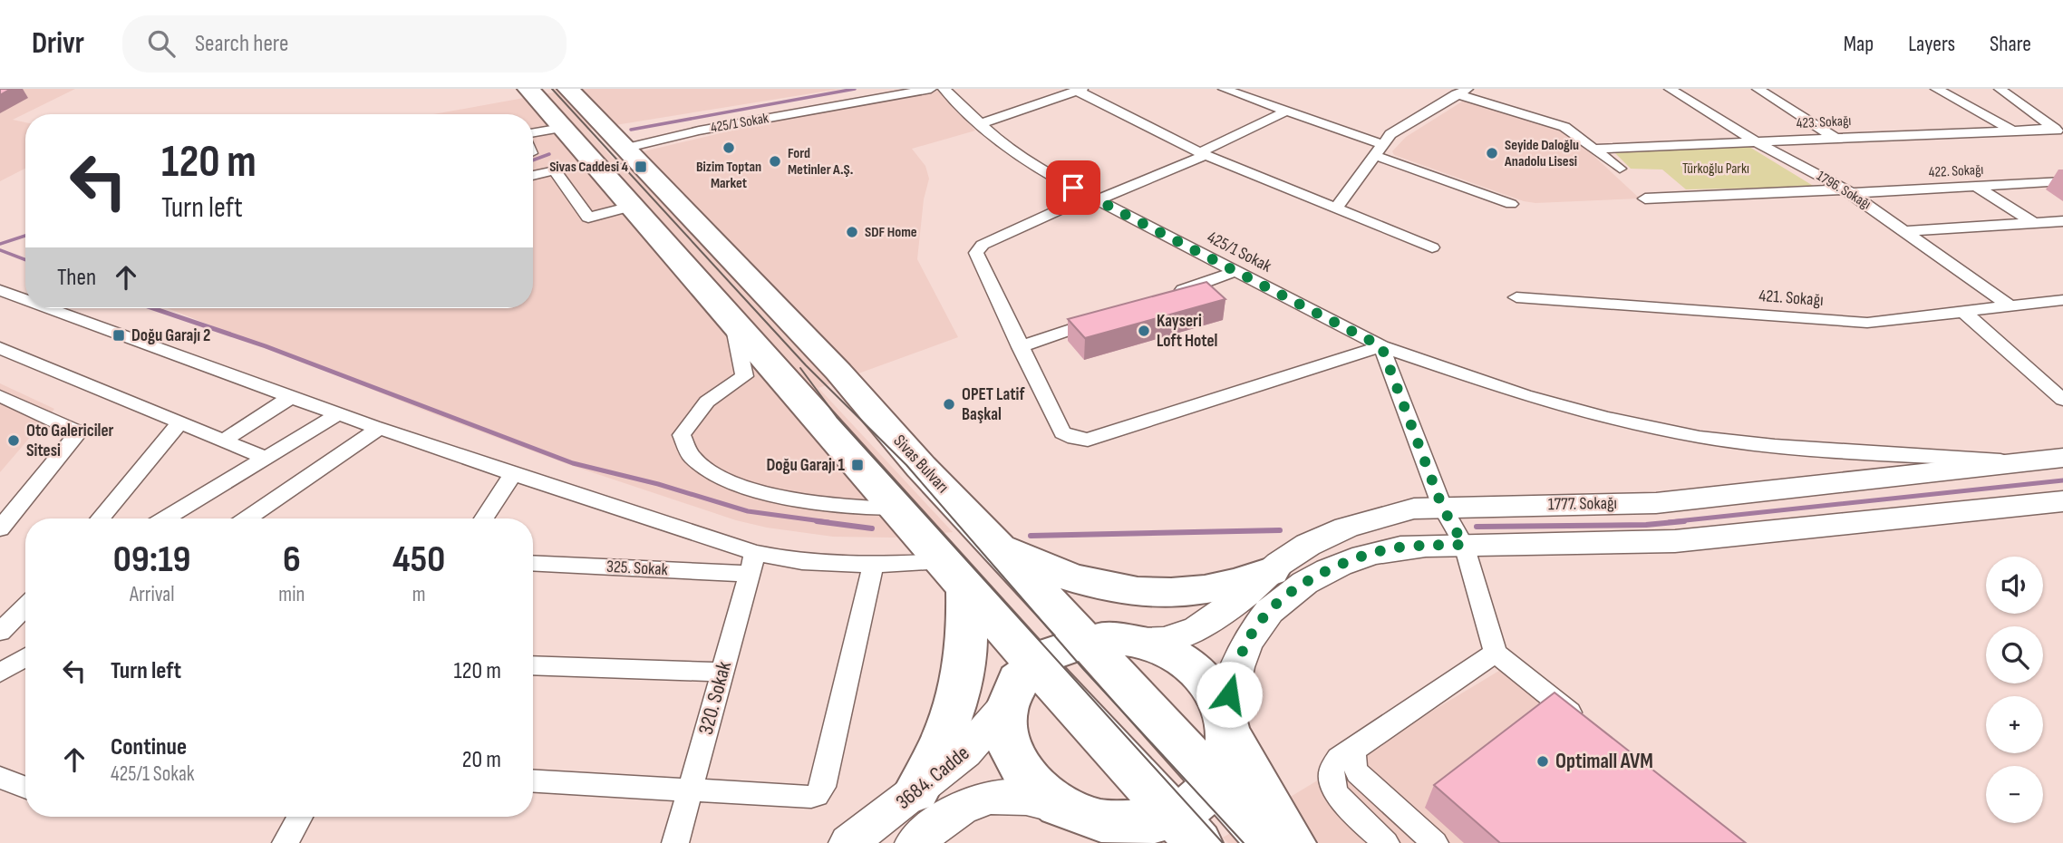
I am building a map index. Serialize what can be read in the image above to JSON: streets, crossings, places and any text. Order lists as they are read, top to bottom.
{
  "streets": {
    "highway": ["Sivas Bulvarı"],
    "street": [
      "423. Sokağı",
      "425/1 Sokak",
      "422. Sokağı",
      "1796. Sokağı",
      "421. Sokağı",
      "1777. Sokağı",
      "325. Sokak",
      "320. Sokak",
      "3684. Cadde"
    ]
  },
  "crossings": [
    ["423. Sokağı", "1796. Sokağı"],
    ["425/1 Sokak", "Sivas Bulvarı"],
    ["425/1 Sokak", "1777. Sokağı"],
    ["422. Sokağı", "1796. Sokağı"],
    ["1796. Sokağı", "421. Sokağı"],
    ["325. Sokak", "320. Sokak"]
  ],
  "parks": ["Türkoğlu Parkı"],
  "places": {
    "other": [
      "Bizim Toptan Market",
      "Seyide Daloğlu Anadolu Lisesi",
      "Ford Metinler A.Ş.",
      "SDF Home",
      "Kayseri Loft Hotel",
      "OPET Latif Başkal",
      "Oto Galericiler Sitesi",
      "Optimall AVM"
    ],
    "transit": ["Sivas Caddesi 4", "Doğu Garajı 2", "Doğu Garajı 1"]
  },
  "page": {
    "header": "Drivr",
    "search": "Search here",
    "nav": ["Map", "Layers", "Share"],
    "turn": ["120 m", "Turn left"],
    "then": "Then",
    "eta": [
      "09:19",
      "Arrival",
      "6",
      "min",
      "450",
      "m"
    ],
    "map_buttons": ["+", "−"],
    "list": [
      {
        "name": "Turn left",
        "value": "120 m"
      },
      {
        "name": "Continue",
        "note": "425/1 Sokak",
        "value": "20 m"
      }
    ]
  }
}
